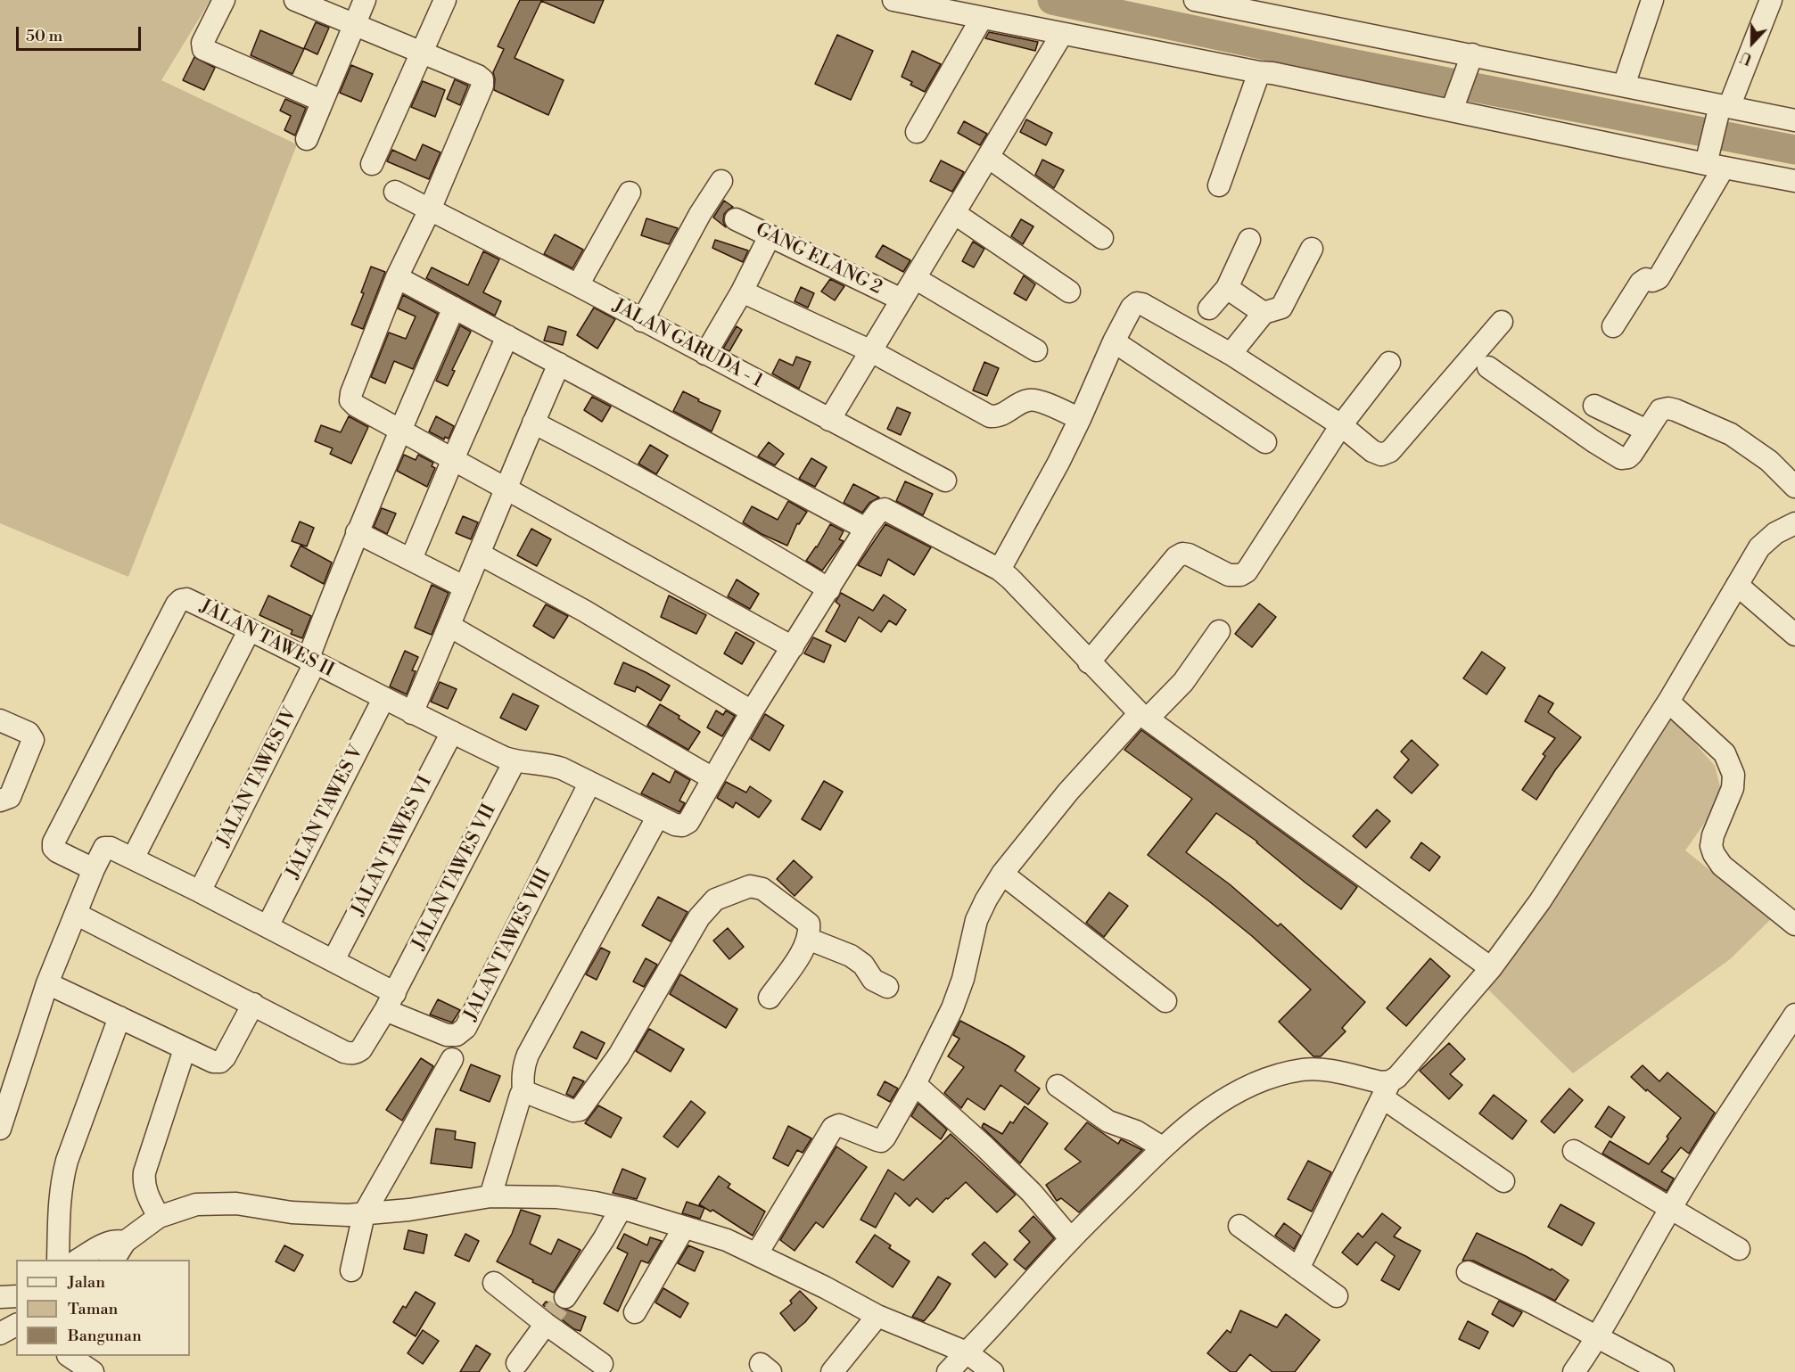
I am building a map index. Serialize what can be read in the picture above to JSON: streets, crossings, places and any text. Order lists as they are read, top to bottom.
{
  "streets": {
    "street": [
      "GANG ELANG 2",
      "JALAN GARUDA - 1",
      "JALAN TAWES II",
      "JALAN TAWES IV",
      "JALAN TAWES V",
      "JALAN TAWES VI",
      "JALAN TAWES VII",
      "JALAN TAWES VIII"
    ]
  },
  "crossings": [
    ["JALAN TAWES II", "JALAN TAWES IV"],
    ["JALAN TAWES II", "JALAN TAWES V"],
    ["JALAN TAWES II", "JALAN TAWES VI"],
    ["JALAN TAWES II", "JALAN TAWES VII"],
    ["JALAN TAWES II", "JALAN TAWES VIII"],
    ["JALAN TAWES IV", "JALAN TAWES VIII"],
    ["JALAN TAWES V", "JALAN TAWES VIII"],
    ["JALAN TAWES VI", "JALAN TAWES VIII"],
    ["JALAN TAWES VII", "JALAN TAWES VIII"]
  ],
  "legend": ["Jalan", "Taman", "Bangunan"],
  "scale_bar": "50 m",
  "north": "bottom"
}
